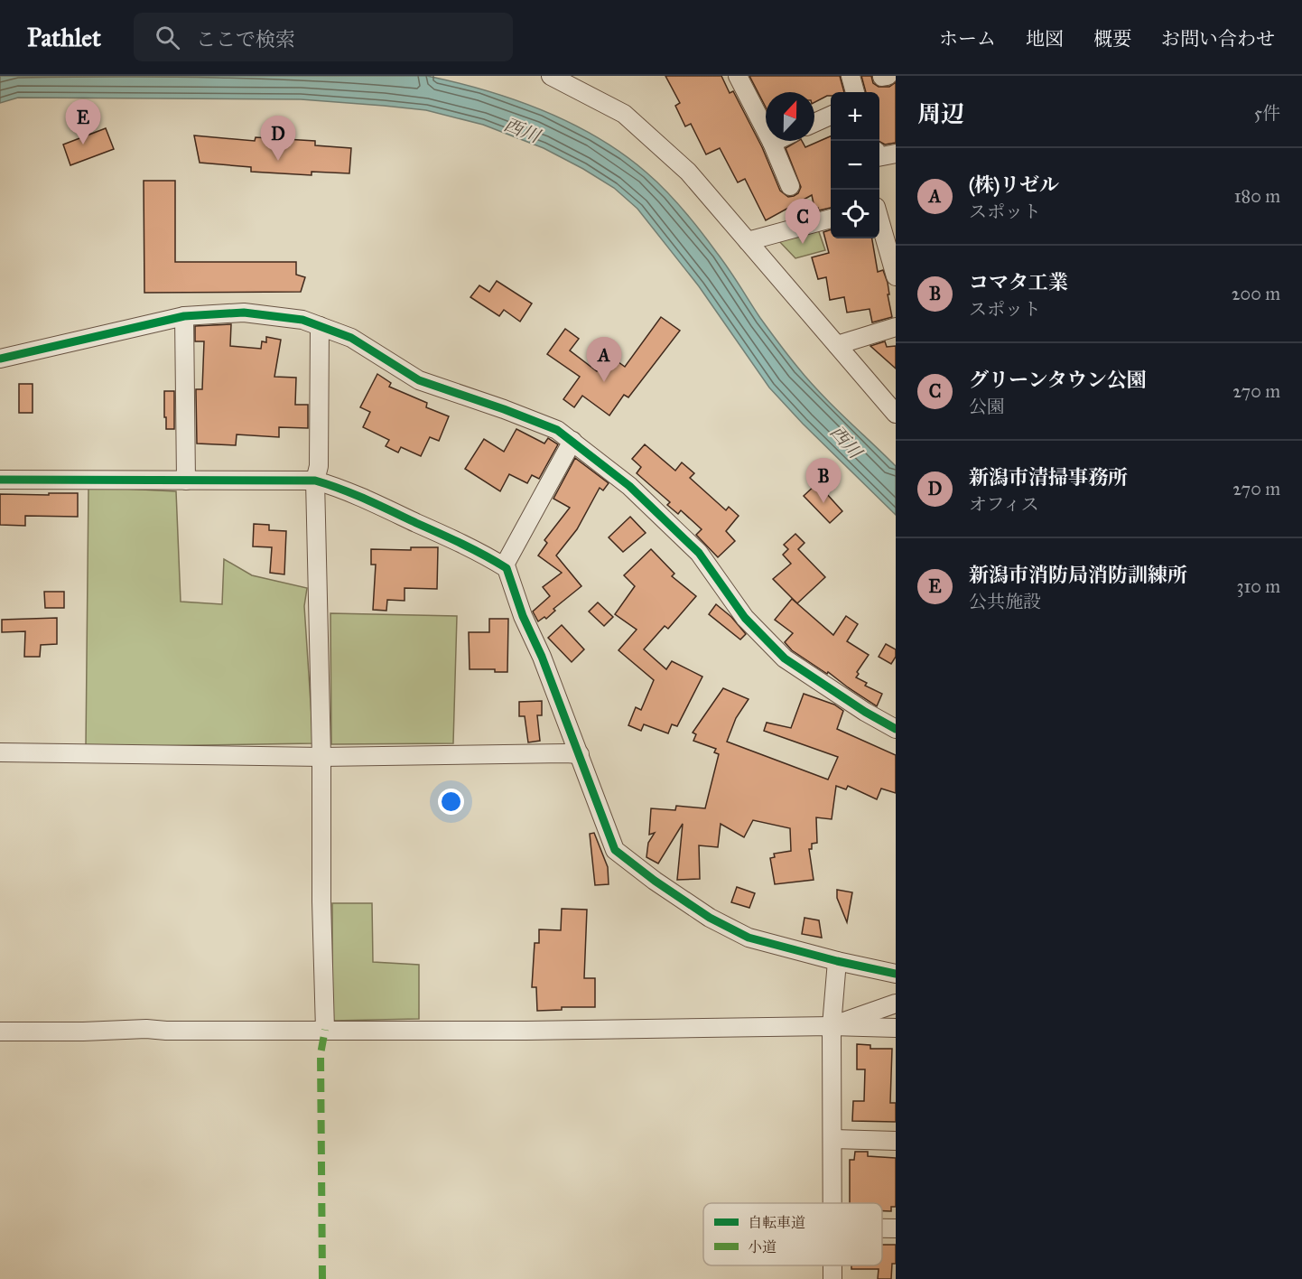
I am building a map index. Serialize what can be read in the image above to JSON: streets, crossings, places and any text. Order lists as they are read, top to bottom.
{
  "water": ["西川"],
  "legend": ["自転車道", "小道"],
  "north": "top",
  "page": {
    "header": "Pathlet",
    "search": "ここで検索",
    "nav": [
      "ホーム",
      "地図",
      "概要",
      "お問い合わせ"
    ],
    "heading": ["周辺", "5件"],
    "map_buttons": ["+", "−"],
    "pins": [
      "E",
      "D",
      "C",
      "A",
      "B"
    ],
    "list": [
      {
        "mark": "A",
        "name": "(株)リゼル",
        "note": "スポット",
        "value": "180 m"
      },
      {
        "mark": "B",
        "name": "コマタ工業",
        "note": "スポット",
        "value": "200 m"
      },
      {
        "mark": "C",
        "name": "グリーンタウン公園",
        "note": "公園",
        "value": "270 m"
      },
      {
        "mark": "D",
        "name": "新潟市清掃事務所",
        "note": "オフィス",
        "value": "270 m"
      },
      {
        "mark": "E",
        "name": "新潟市消防局消防訓練所",
        "note": "公共施設",
        "value": "310 m"
      }
    ]
  }
}
